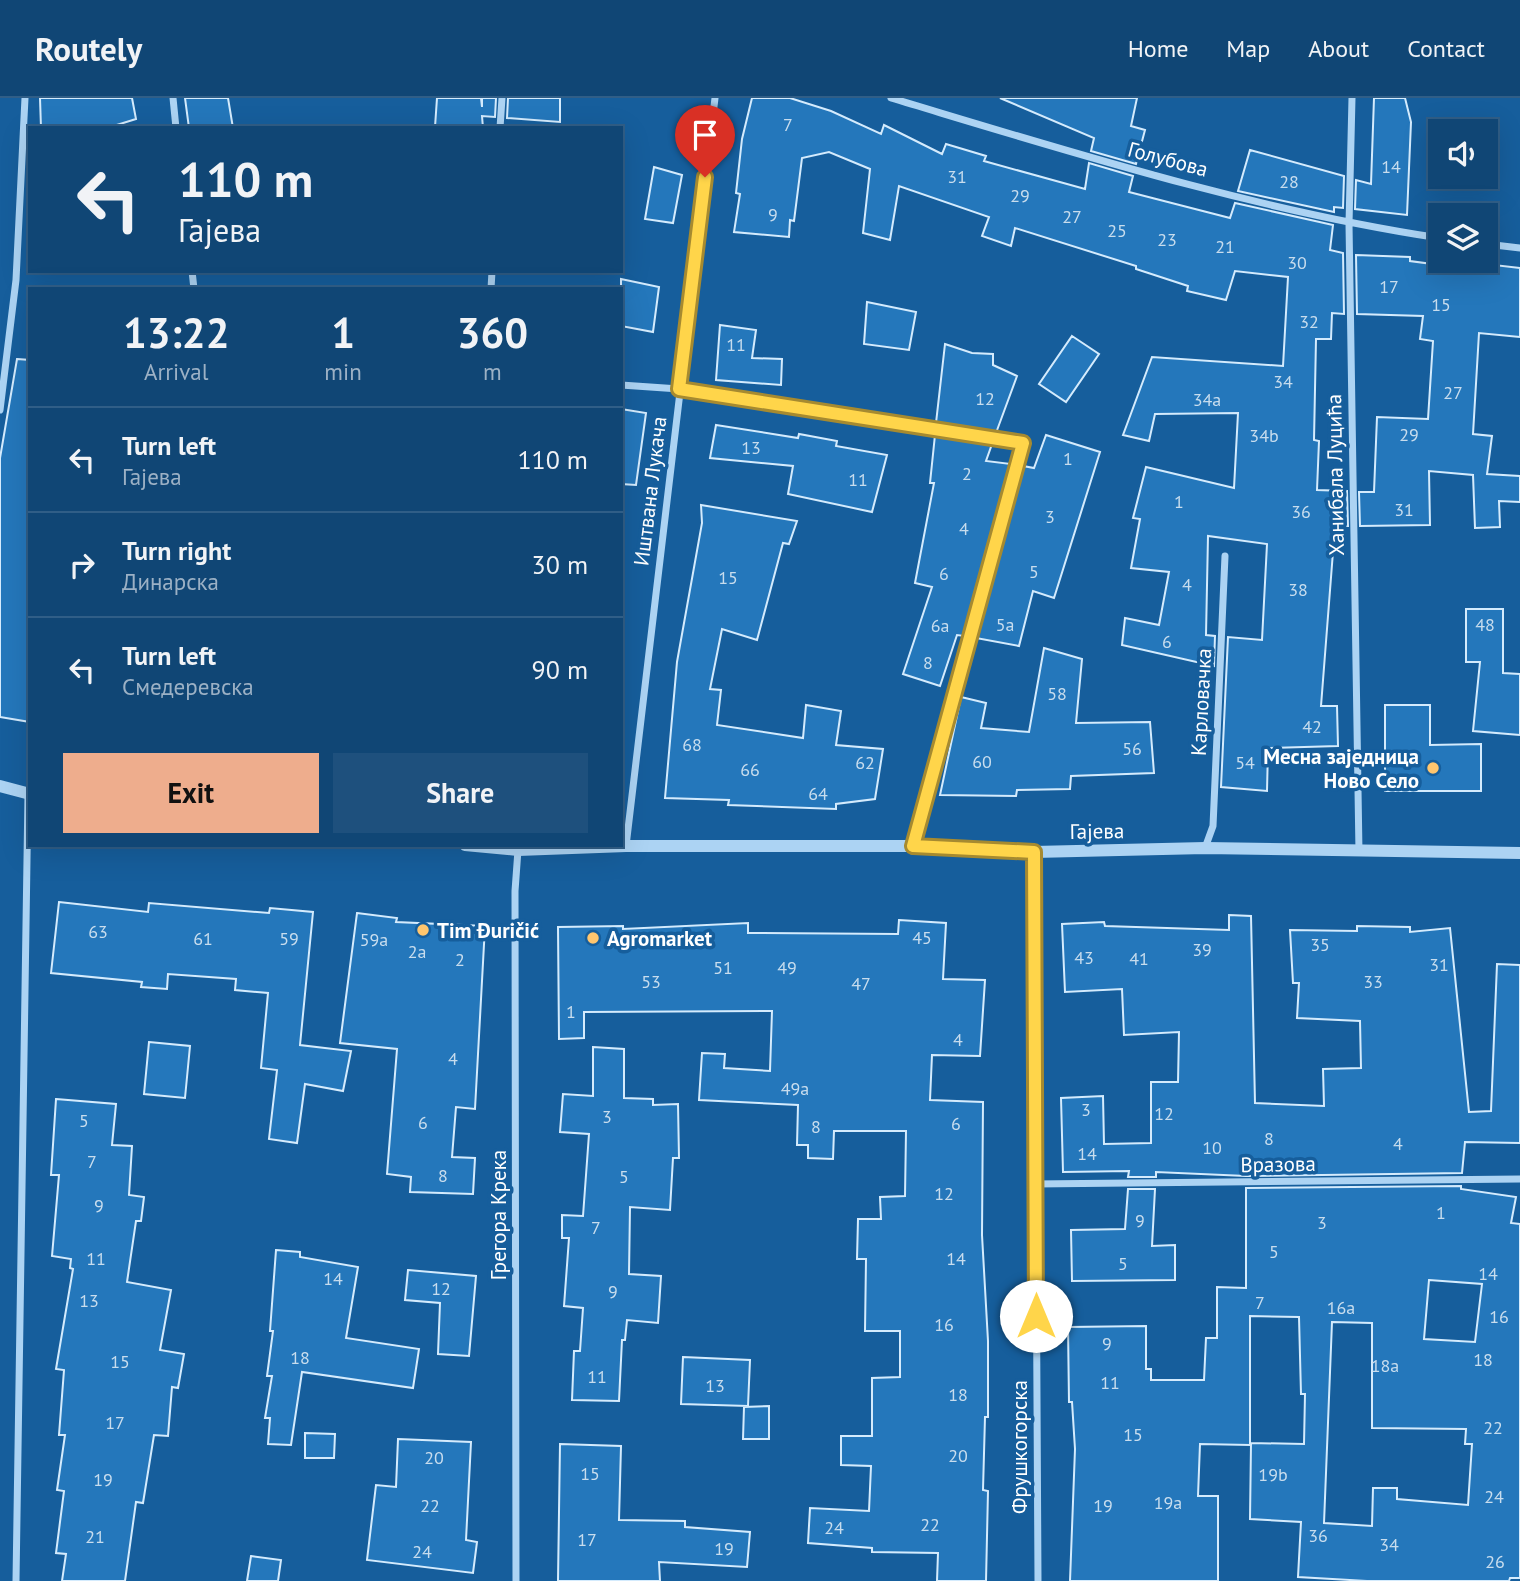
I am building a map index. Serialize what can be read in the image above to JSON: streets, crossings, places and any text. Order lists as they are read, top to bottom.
{
  "streets": {
    "street": [
      "Голубова",
      "Ханибала Луцића",
      "Иштвана Лукача",
      "Карловачка",
      "Гајева",
      "Вразова",
      "Грегора Крека",
      "Фрушкогорска"
    ]
  },
  "crossings": [
    ["Голубова", "Ханибала Луцића"],
    ["Ханибала Луцића", "Гајева"],
    ["Иштвана Лукача", "Гајева"],
    ["Карловачка", "Гајева"],
    ["Гајева", "Грегора Крека"],
    ["Гајева", "Фрушкогорска"],
    ["Вразова", "Фрушкогорска"]
  ],
  "places": ["Месна заједница Ново Село", "Tim Đuričić", "Agromarket"],
  "house_numbers": [
    "7",
    "14",
    "31",
    "28",
    "29",
    "9",
    "27",
    "25",
    "23",
    "21",
    "30",
    "17",
    "15",
    "32",
    "11",
    "34",
    "27",
    "12",
    "34a",
    "29",
    "34b",
    "13",
    "1",
    "2",
    "11",
    "1",
    "31",
    "36",
    "3",
    "4",
    "5",
    "6",
    "15",
    "4",
    "38",
    "5a",
    "48",
    "6a",
    "6",
    "8",
    "58",
    "42",
    "68",
    "56",
    "60",
    "62",
    "54",
    "66",
    "64",
    "63",
    "45",
    "61",
    "59",
    "59a",
    "35",
    "39",
    "2a",
    "43",
    "41",
    "2",
    "31",
    "51",
    "49",
    "53",
    "33",
    "47",
    "1",
    "4",
    "4",
    "49a",
    "3",
    "12",
    "3",
    "5",
    "6",
    "6",
    "8",
    "8",
    "4",
    "10",
    "14",
    "7",
    "8",
    "5",
    "12",
    "9",
    "1",
    "9",
    "3",
    "7",
    "5",
    "11",
    "14",
    "5",
    "14",
    "14",
    "12",
    "9",
    "13",
    "7",
    "16a",
    "16",
    "16",
    "9",
    "18",
    "18",
    "15",
    "18a",
    "11",
    "11",
    "13",
    "18",
    "17",
    "22",
    "15",
    "20",
    "20",
    "15",
    "19b",
    "19",
    "24",
    "19a",
    "22",
    "19",
    "22",
    "24",
    "36",
    "21",
    "17",
    "34",
    "19",
    "24",
    "26"
  ],
  "page": {
    "header": "Routely",
    "nav": [
      "Home",
      "Map",
      "About",
      "Contact"
    ],
    "turn": ["110 m", "Гајева"],
    "eta": [
      "13:22",
      "Arrival",
      "1",
      "min",
      "360",
      "m"
    ],
    "list": [
      {
        "name": "Turn left",
        "note": "Гајева",
        "value": "110 m"
      },
      {
        "name": "Turn right",
        "note": "Динарска",
        "value": "30 m"
      },
      {
        "name": "Turn left",
        "note": "Смедеревска",
        "value": "90 m"
      }
    ],
    "buttons": ["Exit", "Share"]
  }
}
